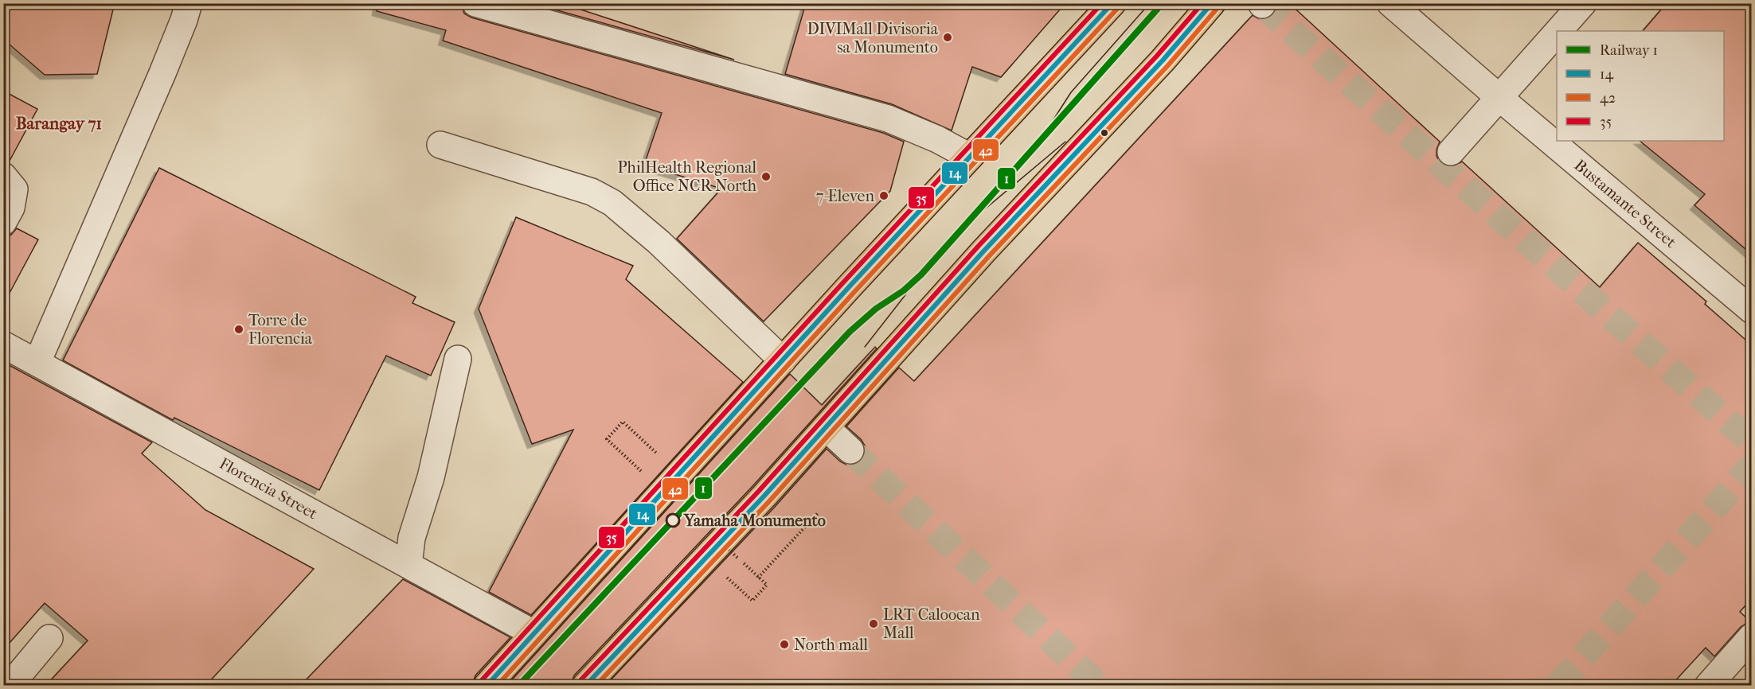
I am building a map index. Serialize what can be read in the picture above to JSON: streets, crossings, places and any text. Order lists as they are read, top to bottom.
{
  "streets": {
    "street": ["Bustamante Street", "Florencia Street"]
  },
  "districts": ["Barangay 71"],
  "places": [
    "DIVIMall Divisoria sa Monumento",
    "PhilHealth Regional Office NCR North",
    "7-Eleven",
    "Torre de Florencia",
    "Yamaha Monumento",
    "LRT Caloocan Mall",
    "North mall"
  ],
  "lines": [
    "rail line 1",
    "transit line 14",
    "transit line 35",
    "transit line 42"
  ],
  "legend": [
    "Railway 1",
    "14",
    "42",
    "35"
  ]
}
